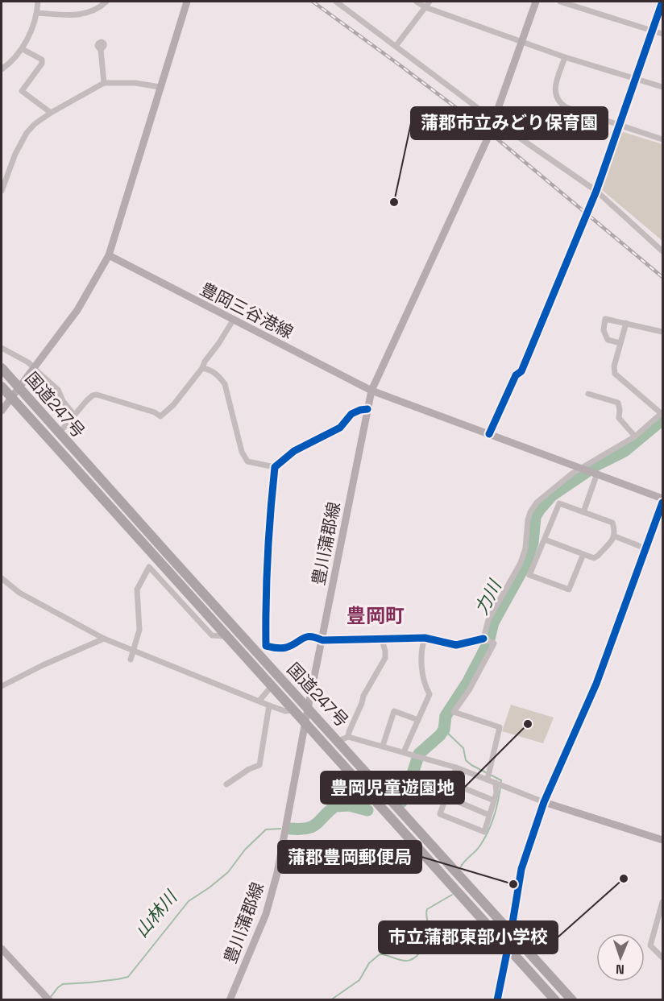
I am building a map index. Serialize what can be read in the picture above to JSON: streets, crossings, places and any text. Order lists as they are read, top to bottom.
{
  "streets": {
    "highway": ["国道247号"],
    "main road": ["豊岡三谷港線", "豊川蒲郡線"]
  },
  "crossings": [
    ["豊岡三谷港線", "豊川蒲郡線"],
    ["国道247号", "豊川蒲郡線"]
  ],
  "districts": ["豊岡町"],
  "water": ["力川", "山林川"],
  "places": [
    "蒲郡市立みどり保育園",
    "豊岡児童遊園地",
    "市立蒲郡東部小学校",
    "蒲郡豊岡郵便局"
  ],
  "north": "bottom"
}
